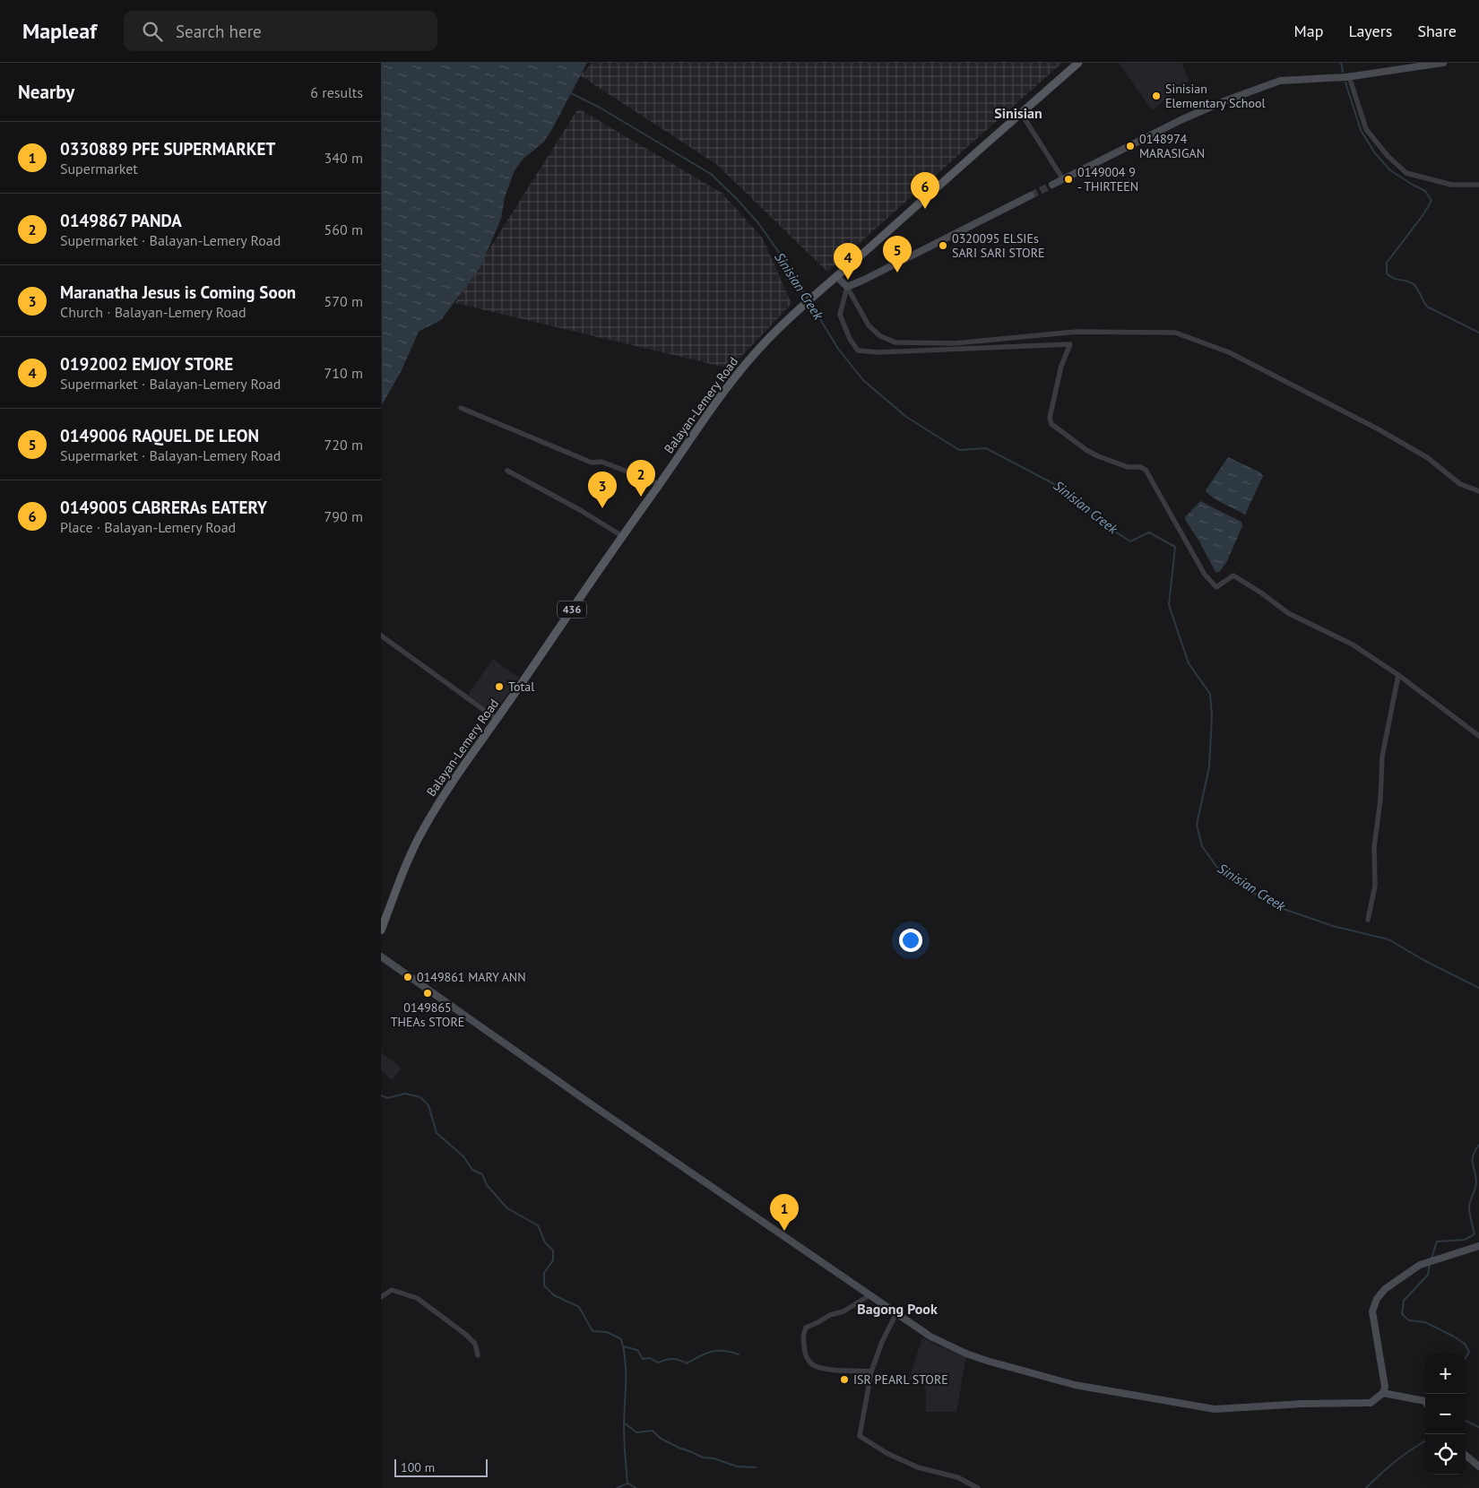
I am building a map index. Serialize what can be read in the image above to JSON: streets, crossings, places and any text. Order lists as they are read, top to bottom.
{
  "streets": {
    "main road": ["Balayan-Lemery Road", "436"]
  },
  "districts": ["Sinisian", "Bagong Pook"],
  "water": ["Sinisian Creek"],
  "places": [
    "Sinisian Elementary School",
    "0148974 MARASIGAN",
    "0149004 9 - THIRTEEN",
    "0320095 ELSIEs SARI SARI STORE",
    "Total",
    "0149861 MARY ANN",
    "0149865 THEAs STORE",
    "ISR PEARL STORE"
  ],
  "scale_bar": "100 m",
  "page": {
    "header": "Mapleaf",
    "search": "Search here",
    "nav": ["Map", "Layers", "Share"],
    "heading": ["Nearby", "6 results"],
    "list": [
      {
        "mark": "1",
        "name": "0330889 PFE SUPERMARKET",
        "note": "Supermarket",
        "value": "340 m"
      },
      {
        "mark": "2",
        "name": "0149867 PANDA",
        "note": "Supermarket · Balayan-Lemery Road",
        "value": "560 m"
      },
      {
        "mark": "3",
        "name": "Maranatha Jesus is Coming Soon",
        "note": "Church · Balayan-Lemery Road",
        "value": "570 m"
      },
      {
        "mark": "4",
        "name": "0192002 EMJOY STORE",
        "note": "Supermarket · Balayan-Lemery Road",
        "value": "710 m"
      },
      {
        "mark": "5",
        "name": "0149006 RAQUEL DE LEON",
        "note": "Supermarket · Balayan-Lemery Road",
        "value": "720 m"
      },
      {
        "mark": "6",
        "name": "0149005 CABRERAs EATERY",
        "note": "Place · Balayan-Lemery Road",
        "value": "790 m"
      }
    ],
    "pins": [
      "6",
      "5",
      "4",
      "2",
      "3",
      "1"
    ],
    "map_buttons": ["+", "−"],
    "scale": "100 m"
  }
}
